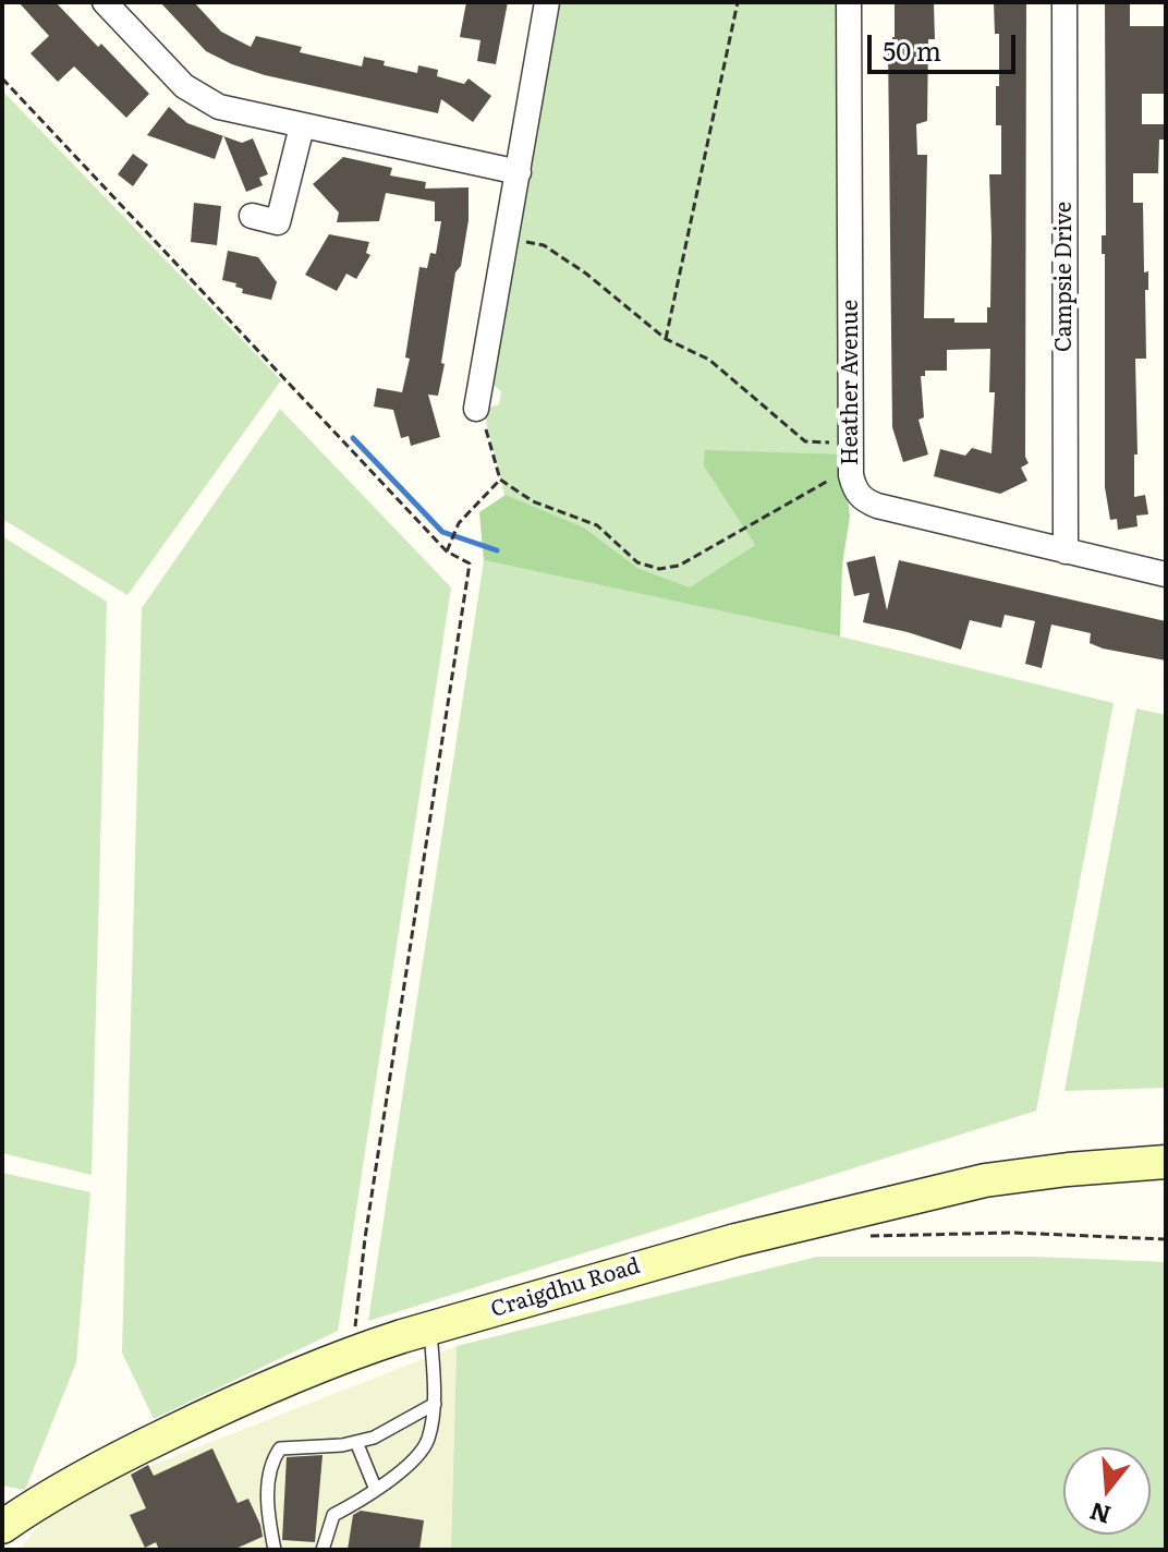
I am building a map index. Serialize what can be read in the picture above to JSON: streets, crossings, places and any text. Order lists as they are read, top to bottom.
{
  "streets": {
    "main road": ["Craigdhu Road"],
    "street": ["Campsie Drive", "Heather Avenue"]
  },
  "crossings": [
    ["Campsie Drive", "Heather Avenue"]
  ],
  "scale_bar": "50 m",
  "north": "bottom"
}
